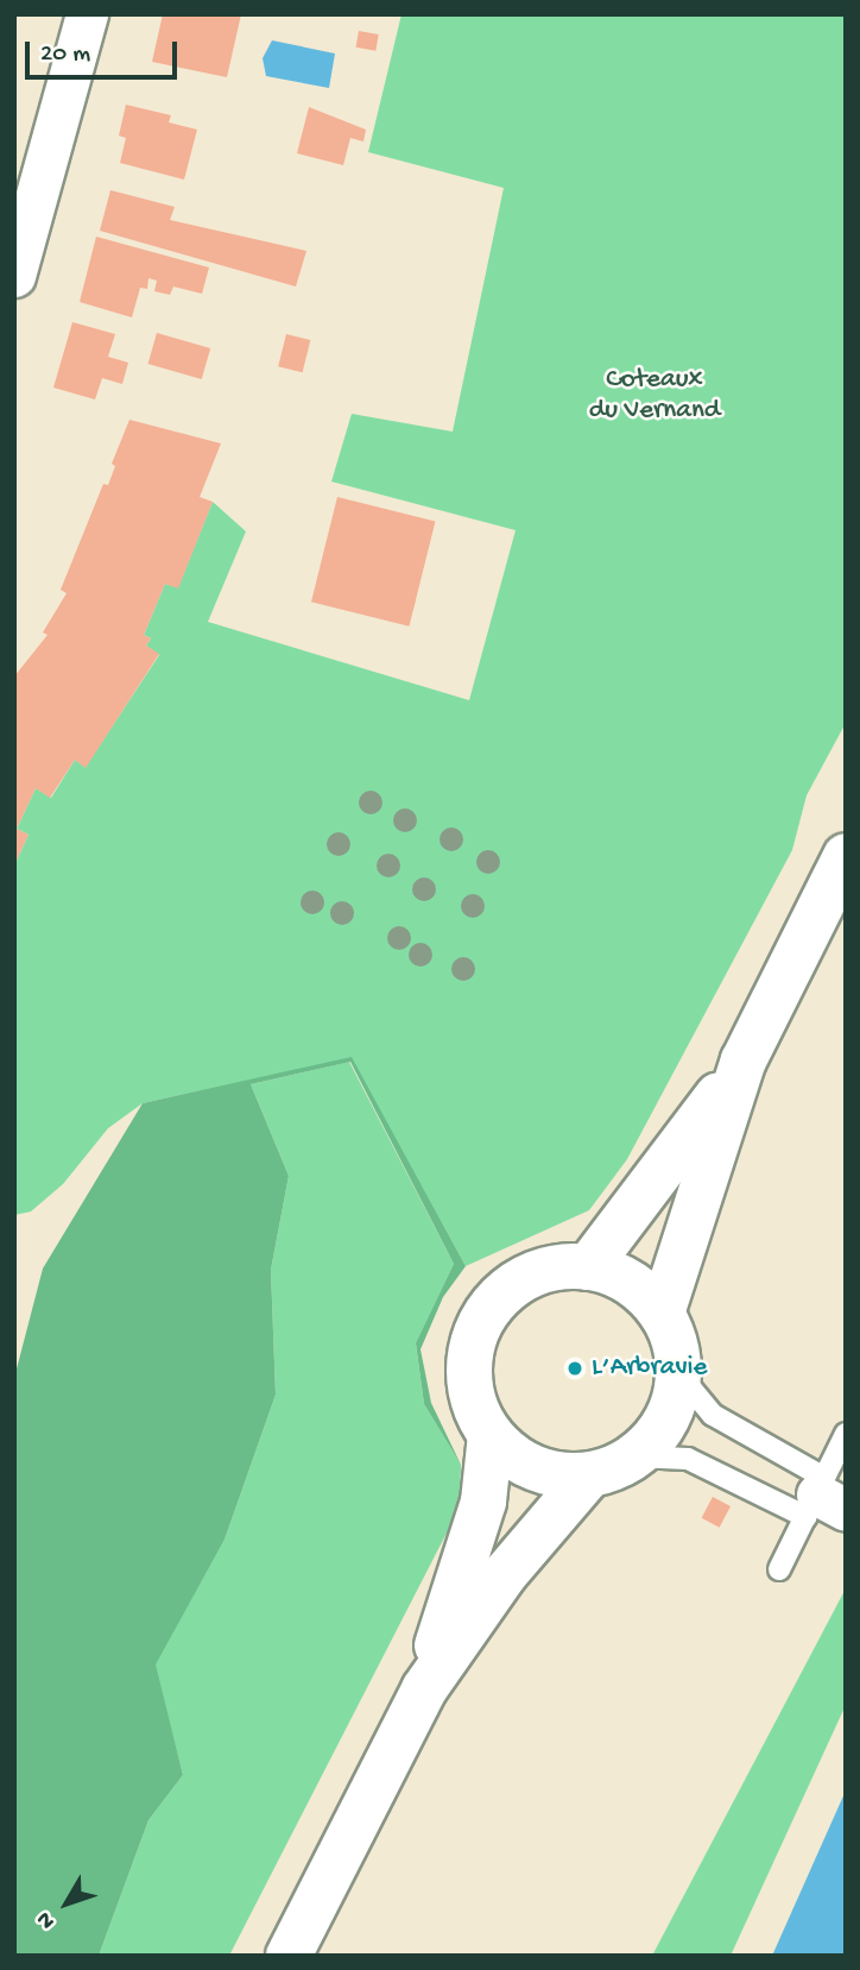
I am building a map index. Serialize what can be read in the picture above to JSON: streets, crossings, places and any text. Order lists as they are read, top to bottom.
{
  "parks": ["Coteaux du Vernand"],
  "places": ["L’Arbravie"],
  "scale_bar": "20 m",
  "north": "bottom left"
}
